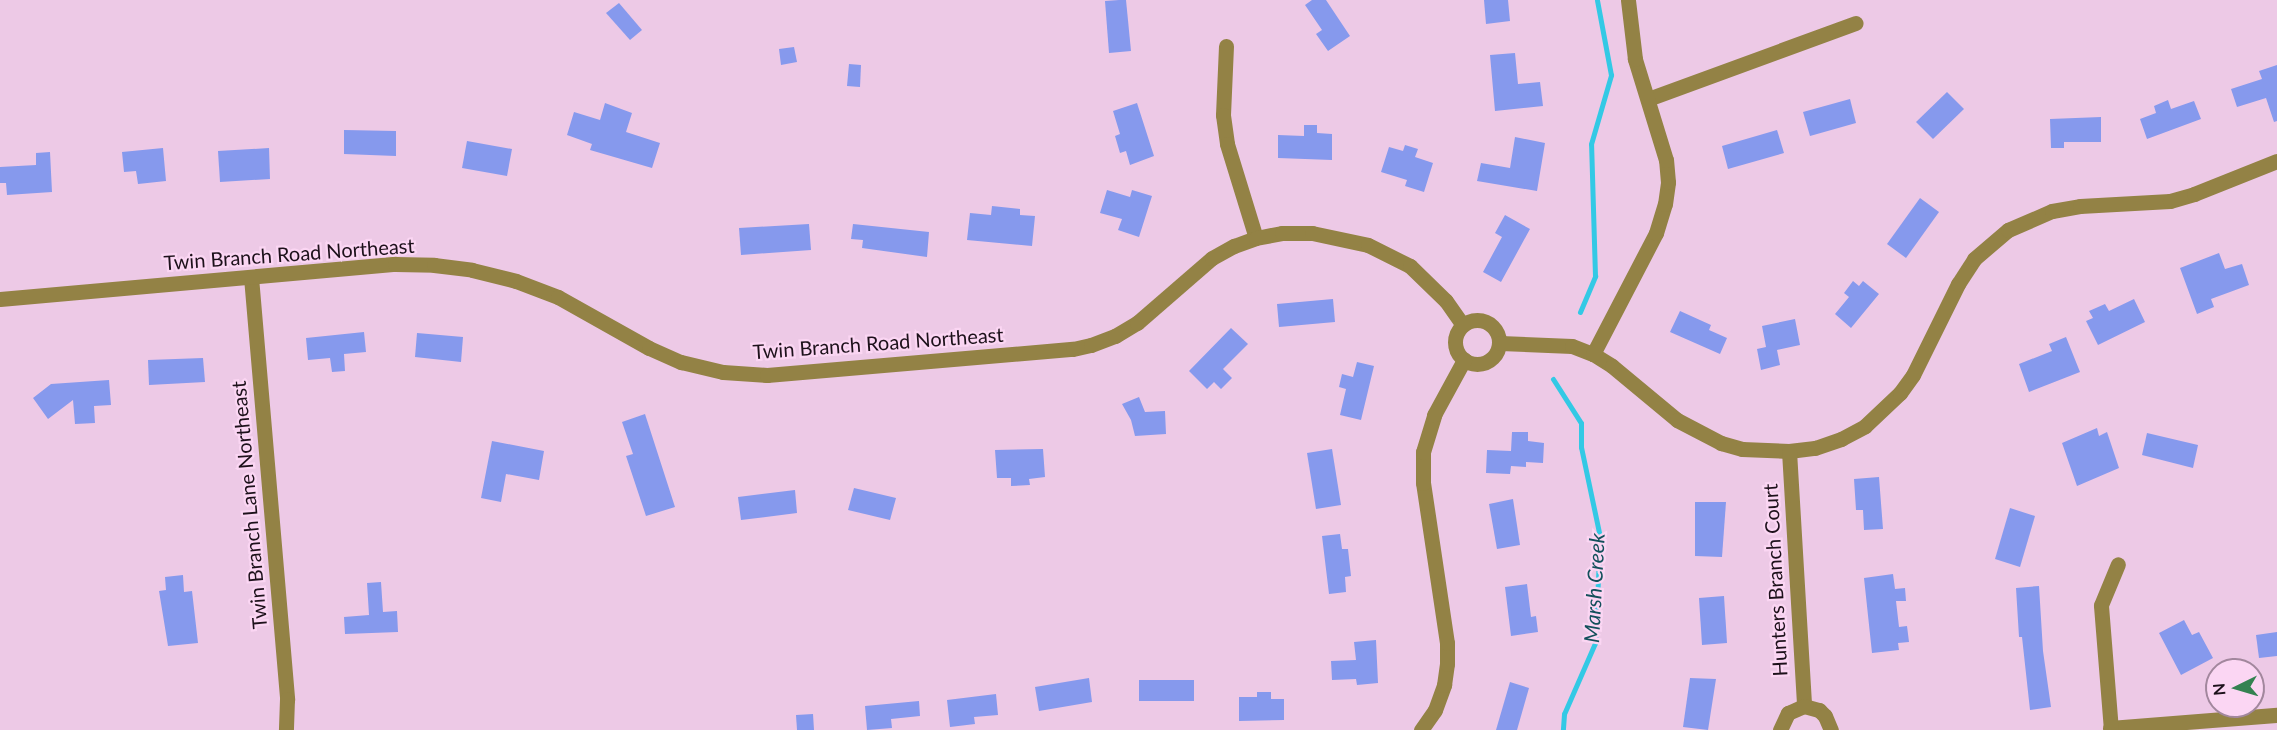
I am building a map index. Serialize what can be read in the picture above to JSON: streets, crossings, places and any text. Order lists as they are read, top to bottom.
{
  "streets": {
    "street": ["Twin Branch Road Northeast", "Twin Branch Lane Northeast", "Hunters Branch Court"]
  },
  "crossings": [
    ["Twin Branch Road Northeast", "Twin Branch Lane Northeast"]
  ],
  "water": ["Marsh Creek"],
  "north": "left"
}
